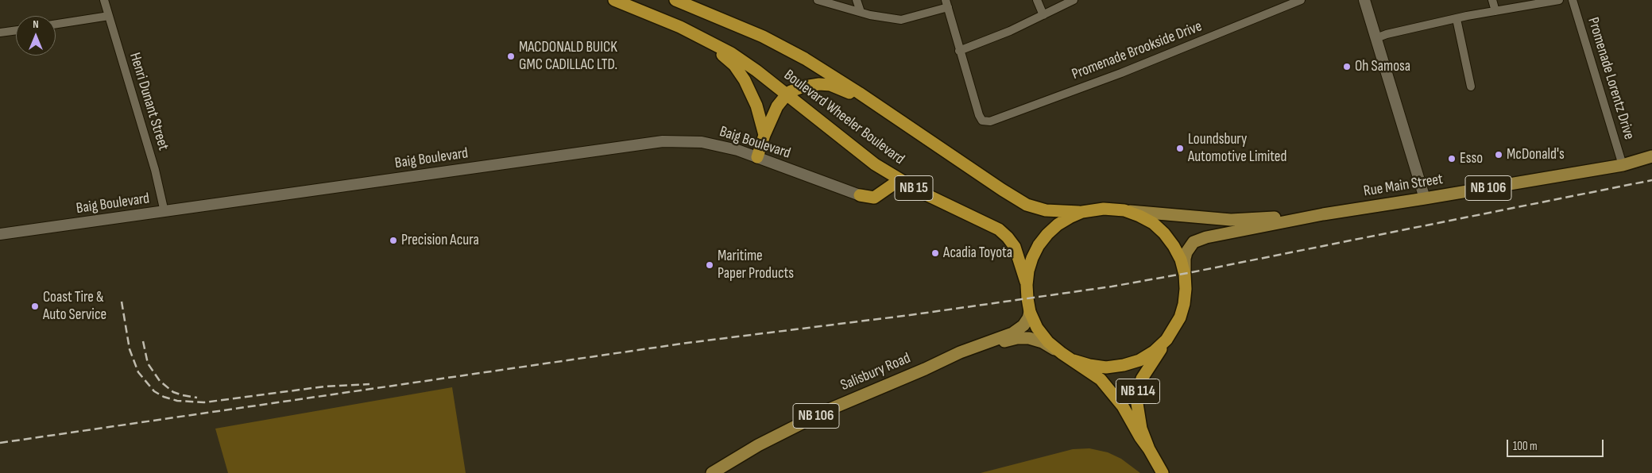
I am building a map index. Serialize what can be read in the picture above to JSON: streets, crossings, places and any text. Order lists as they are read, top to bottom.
{
  "streets": {
    "highway": ["Boulevard Wheeler Boulevard", "NB 15", "NB 114"],
    "main road": ["Rue Main Street", "NB 106", "Salisbury Road"],
    "street": [
      "Promenade Brookside Drive",
      "Promenade Lorentz Drive",
      "Henri Dunant Street",
      "Baig Boulevard"
    ]
  },
  "crossings": [
    ["Promenade Lorentz Drive", "Rue Main Street"],
    ["Henri Dunant Street", "Baig Boulevard"]
  ],
  "places": [
    "MACDONALD BUICK GMC CADILLAC LTD.",
    "Oh Samosa",
    "Loundsbury Automotive Limited",
    "McDonald's",
    "Esso",
    "Precision Acura",
    "Acadia Toyota",
    "Maritime Paper Products",
    "Coast Tire & Auto Service"
  ],
  "scale_bar": "100 m",
  "north": "top"
}
